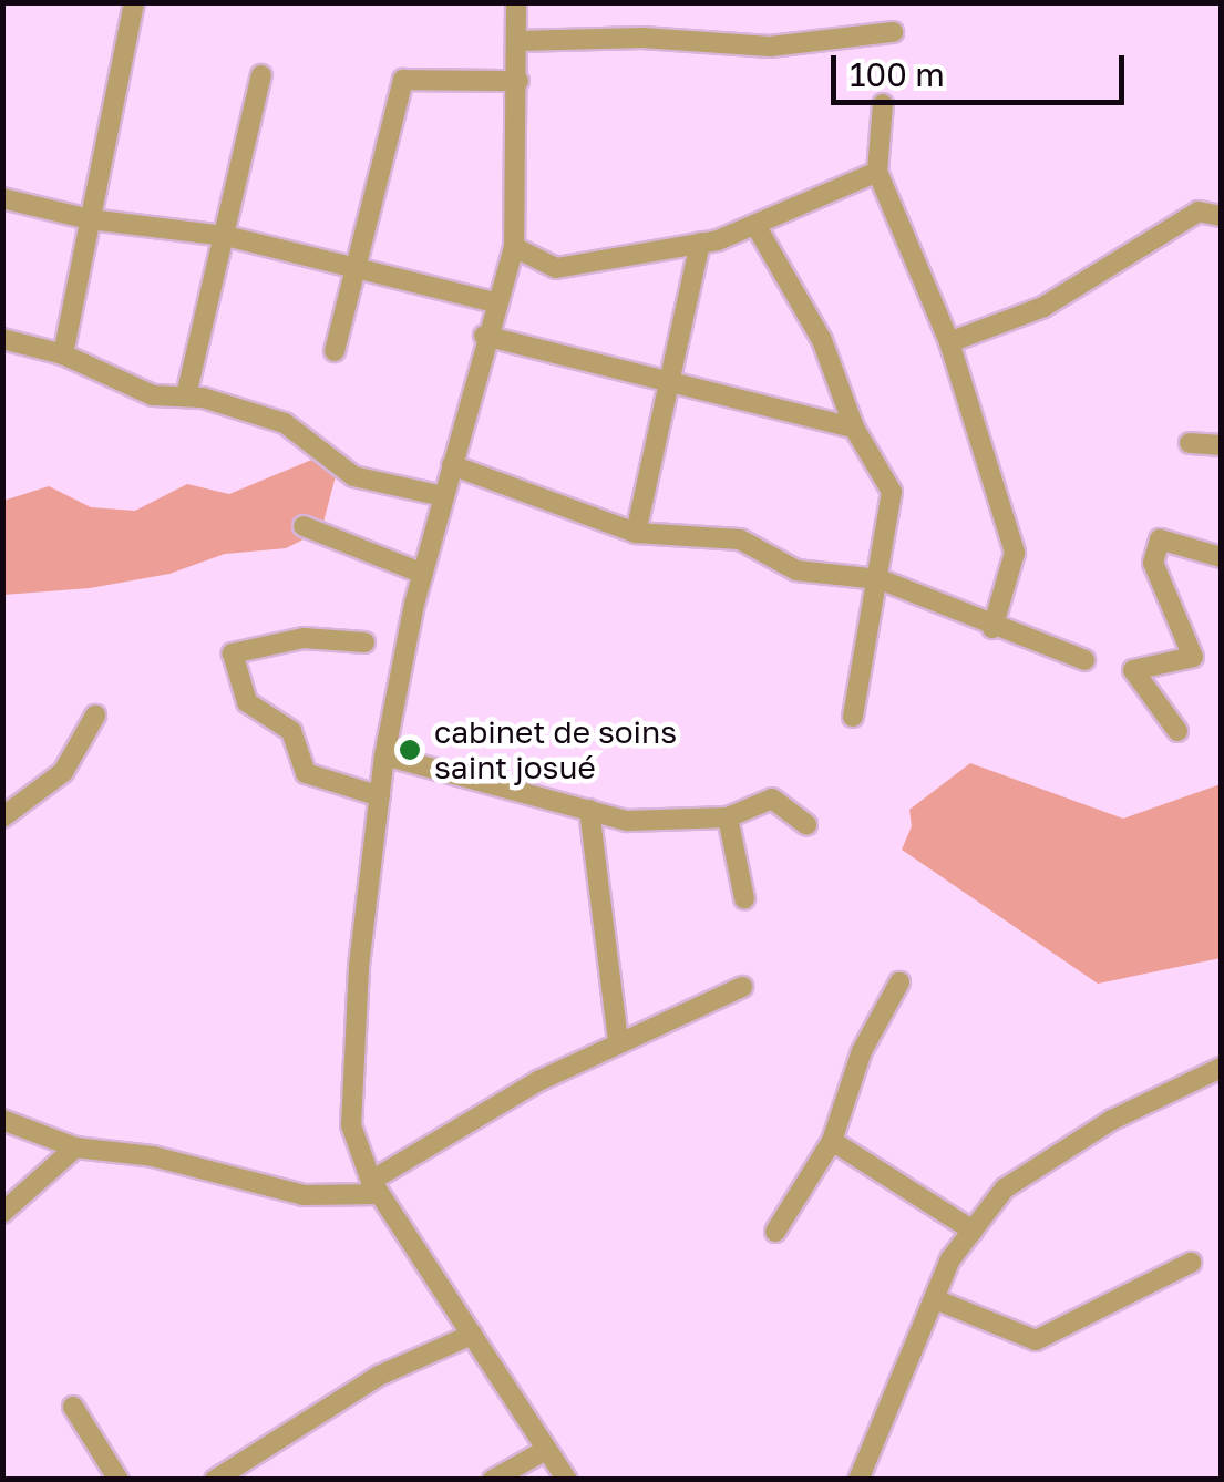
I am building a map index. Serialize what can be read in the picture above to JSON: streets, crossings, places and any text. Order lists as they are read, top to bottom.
{
  "places": ["cabinet de soins saint josué"],
  "scale_bar": "100 m"
}
